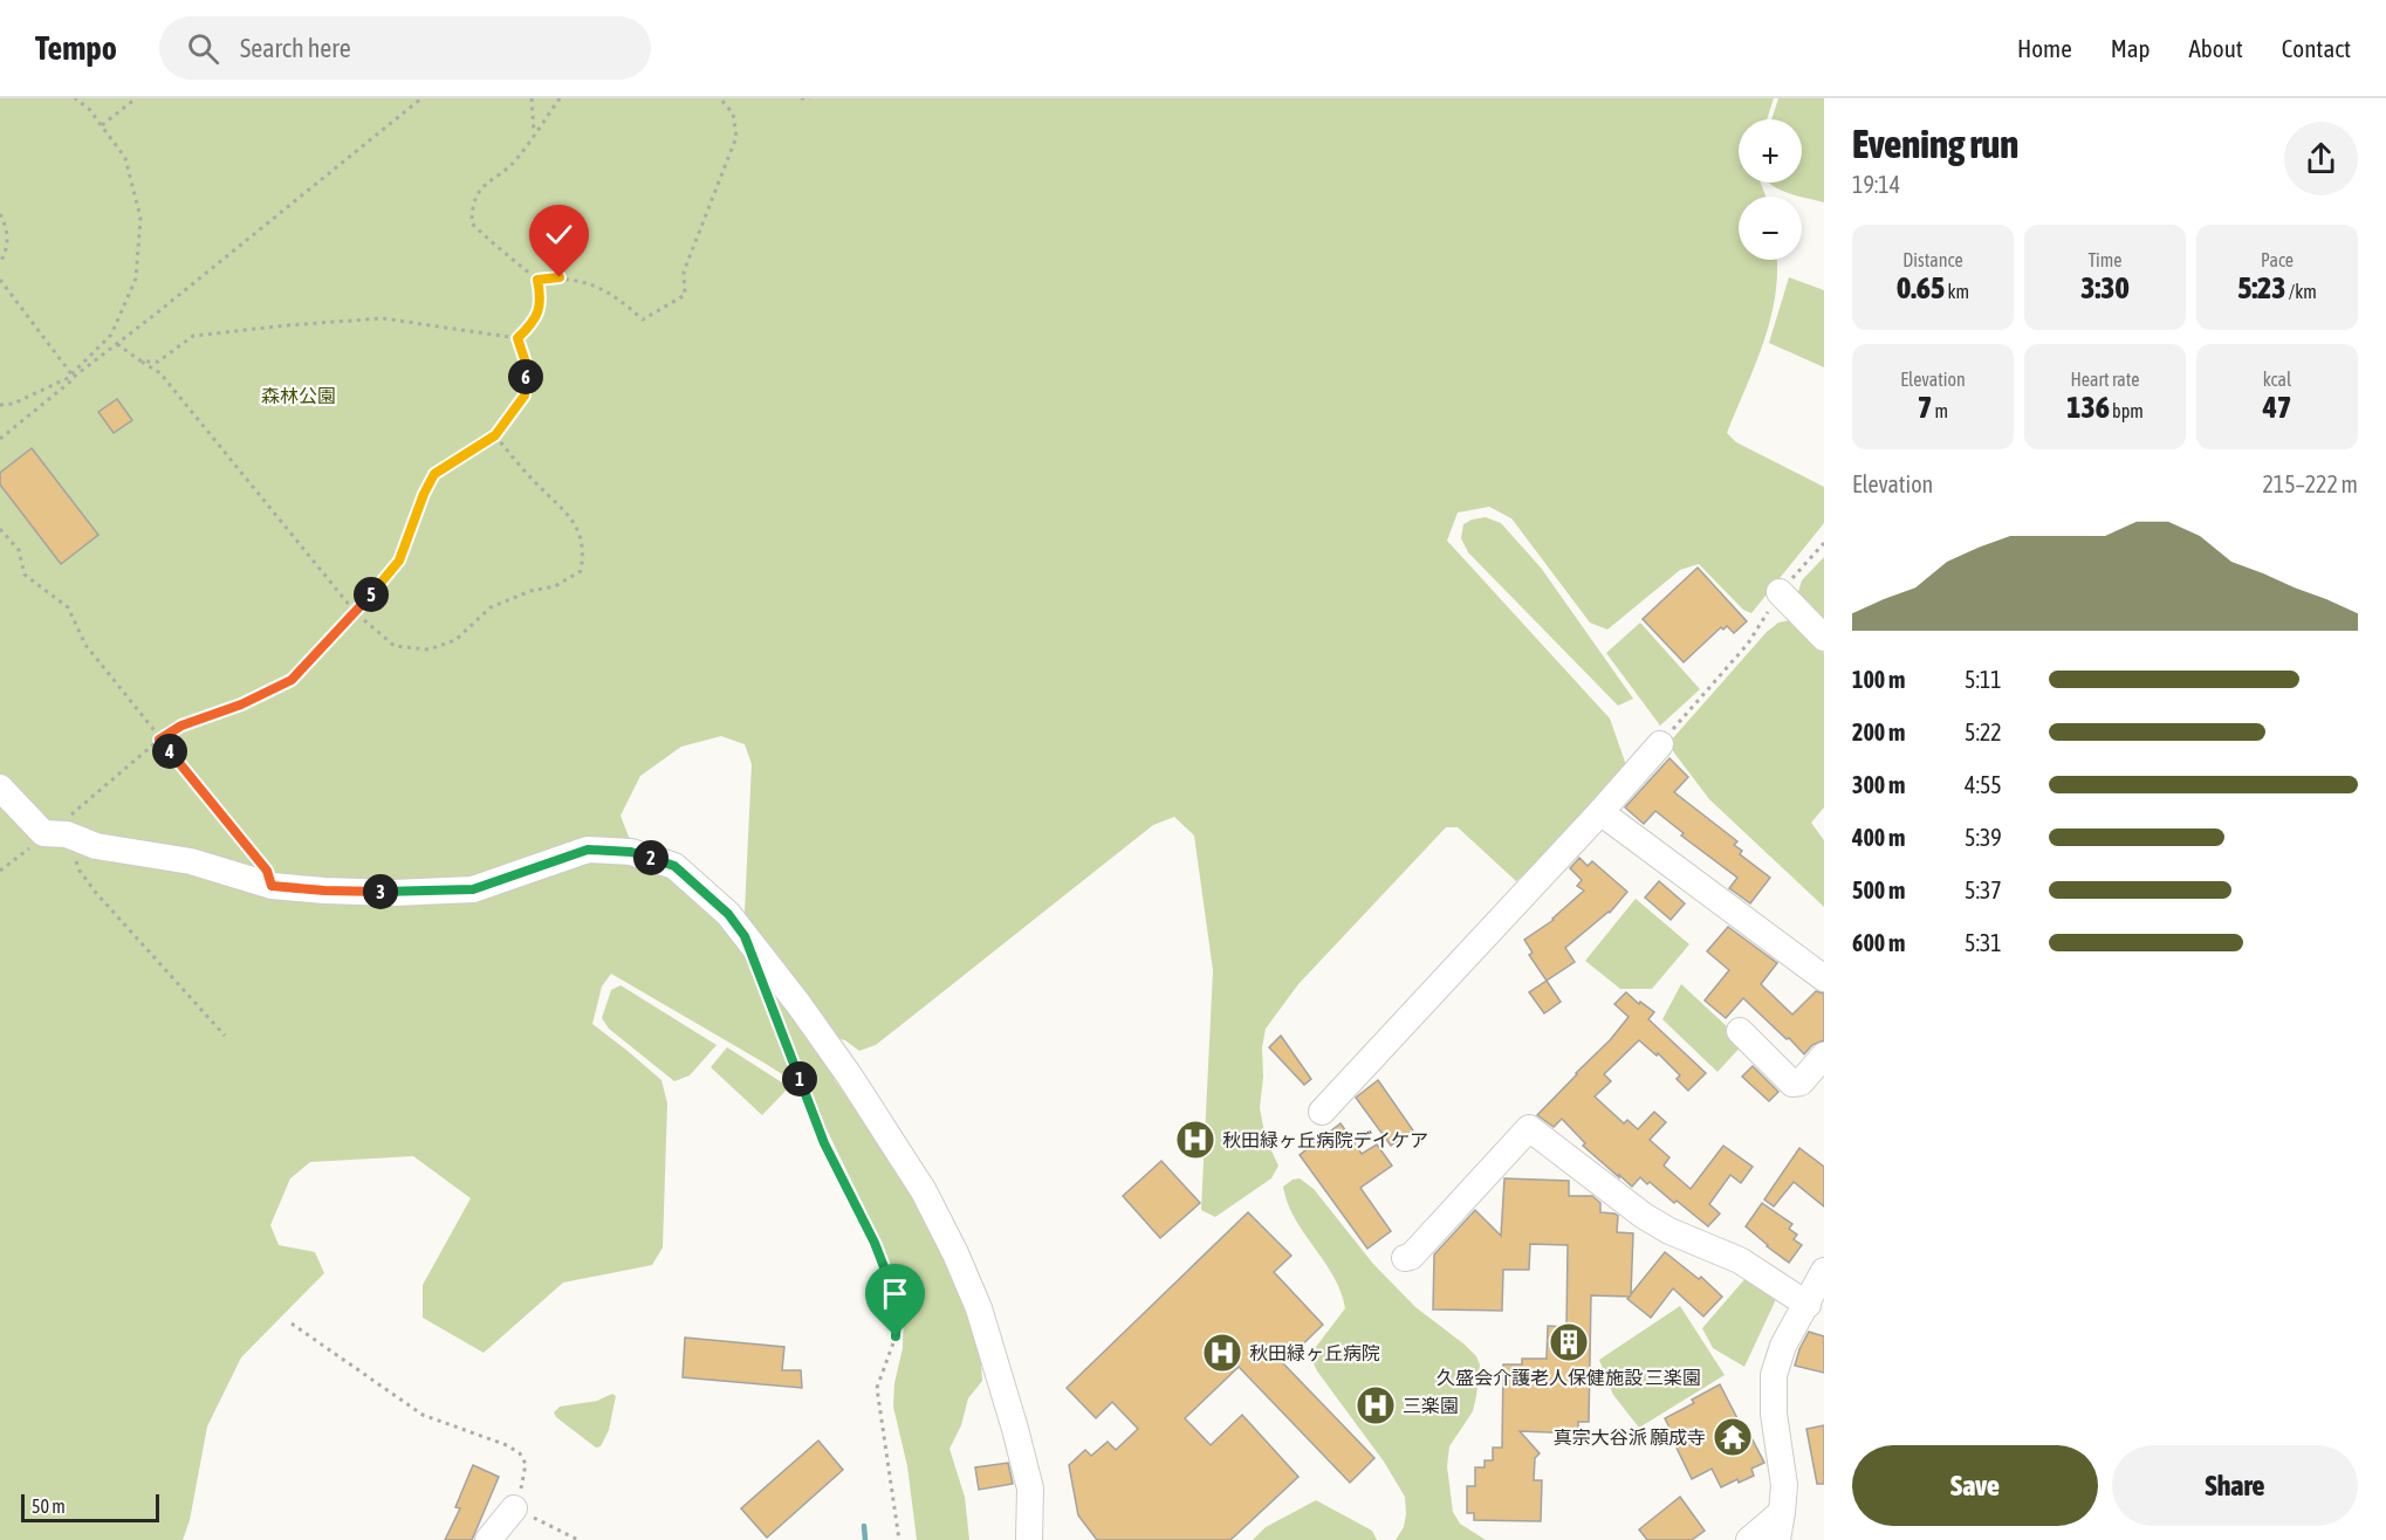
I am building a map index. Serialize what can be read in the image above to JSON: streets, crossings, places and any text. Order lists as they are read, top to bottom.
{
  "parks": ["森林公園"],
  "places": {
    "hospital": ["秋田緑ヶ丘病院デイケア", "秋田緑ヶ丘病院", "三楽園"],
    "building": ["久盛会介護老人保健施設 三楽園"],
    "temple": ["真宗大谷派 願成寺"]
  },
  "scale_bar": "50 m",
  "page": {
    "header": "Tempo",
    "search": "Search here",
    "nav": [
      "Home",
      "Map",
      "About",
      "Contact"
    ],
    "heading": ["Evening run", "19:14"],
    "map_buttons": ["+", "−"],
    "stats": [
      ["Distance", "0.65 km"],
      ["Time", "3:30"],
      ["Pace", "5:23 /km"],
      ["Elevation", "7 m"],
      ["Heart rate", "136 bpm"],
      ["kcal", "47"]
    ],
    "pins": [
      "6",
      "5",
      "4",
      "2",
      "3",
      "1"
    ],
    "chart": ["Elevation", "215–222 m"],
    "list": [
      {
        "name": "100 m",
        "note": "5:11"
      },
      {
        "name": "200 m",
        "note": "5:22"
      },
      {
        "name": "300 m",
        "note": "4:55"
      },
      {
        "name": "400 m",
        "note": "5:39"
      },
      {
        "name": "500 m",
        "note": "5:37"
      },
      {
        "name": "600 m",
        "note": "5:31"
      }
    ],
    "buttons": ["Save", "Share"],
    "scale": "50 m"
  }
}
